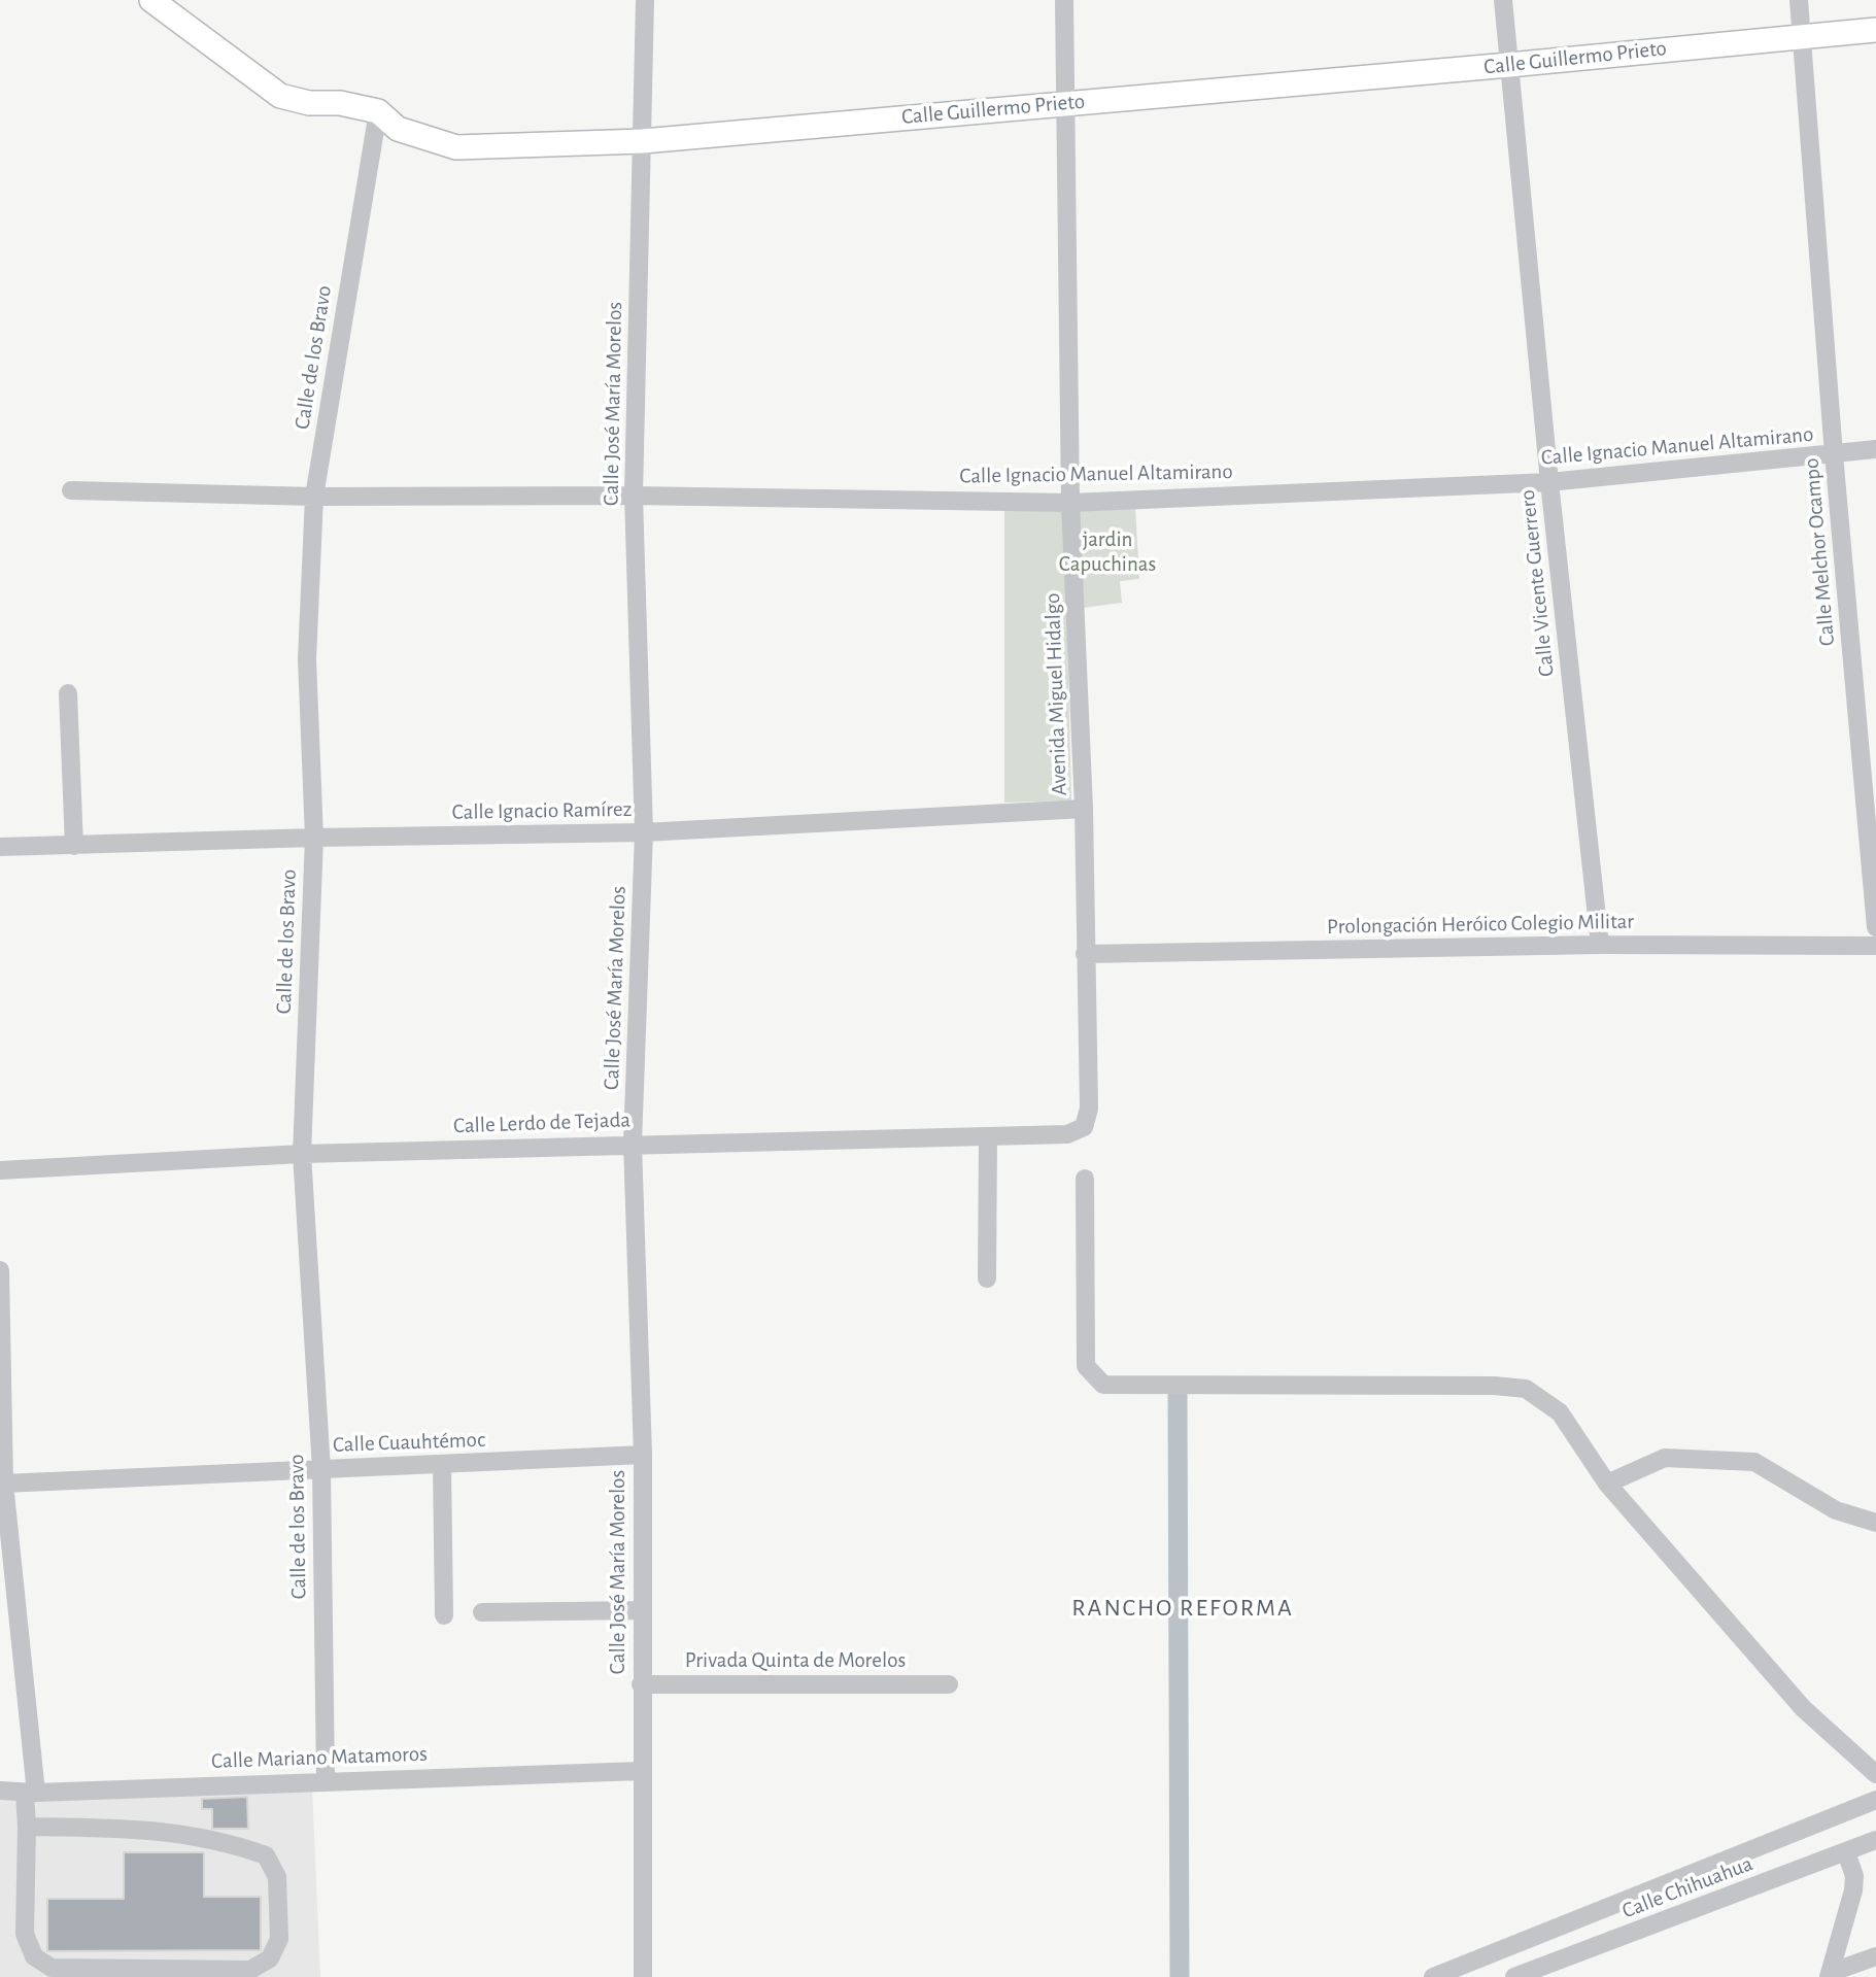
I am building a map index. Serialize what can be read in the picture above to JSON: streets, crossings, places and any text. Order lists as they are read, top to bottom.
{
  "streets": {
    "main road": ["Calle Guillermo Prieto"],
    "street": [
      "Calle de los Bravo",
      "Calle José María Morelos",
      "Calle Ignacio Manuel Altamirano",
      "Calle Melchor Ocampo",
      "Calle Vicente Guerrero",
      "Avenida Miguel Hidalgo",
      "Calle Ignacio Ramírez",
      "Prolongación Heróico Colegio Militar",
      "Calle Lerdo de Tejada",
      "Calle Cuauhtémoc",
      "Privada Quinta de Morelos",
      "Calle Mariano Matamoros",
      "Calle Chihuahua"
    ]
  },
  "crossings": [
    ["Calle Guillermo Prieto", "Calle de los Bravo"],
    ["Calle Guillermo Prieto", "Calle José María Morelos"],
    ["Calle Guillermo Prieto", "Calle Melchor Ocampo"],
    ["Calle Guillermo Prieto", "Calle Vicente Guerrero"],
    ["Calle Guillermo Prieto", "Avenida Miguel Hidalgo"],
    ["Calle de los Bravo", "Calle Ignacio Manuel Altamirano"],
    ["Calle de los Bravo", "Calle Ignacio Ramírez"],
    ["Calle de los Bravo", "Calle Lerdo de Tejada"],
    ["Calle de los Bravo", "Calle Cuauhtémoc"],
    ["Calle de los Bravo", "Calle Mariano Matamoros"],
    ["Calle José María Morelos", "Calle Ignacio Manuel Altamirano"],
    ["Calle José María Morelos", "Calle Ignacio Ramírez"],
    ["Calle José María Morelos", "Calle Lerdo de Tejada"],
    ["Calle José María Morelos", "Calle Cuauhtémoc"],
    ["Calle José María Morelos", "Privada Quinta de Morelos"],
    ["Calle José María Morelos", "Calle Mariano Matamoros"],
    ["Calle Ignacio Manuel Altamirano", "Calle Melchor Ocampo"],
    ["Calle Ignacio Manuel Altamirano", "Calle Vicente Guerrero"],
    ["Calle Ignacio Manuel Altamirano", "Avenida Miguel Hidalgo"],
    ["Calle Vicente Guerrero", "Prolongación Heróico Colegio Militar"],
    ["Avenida Miguel Hidalgo", "Calle Ignacio Ramírez"],
    ["Avenida Miguel Hidalgo", "Prolongación Heróico Colegio Militar"],
    ["Avenida Miguel Hidalgo", "Calle Lerdo de Tejada"]
  ],
  "districts": ["RANCHO REFORMA"],
  "parks": ["jardin Capuchinas"]
}
